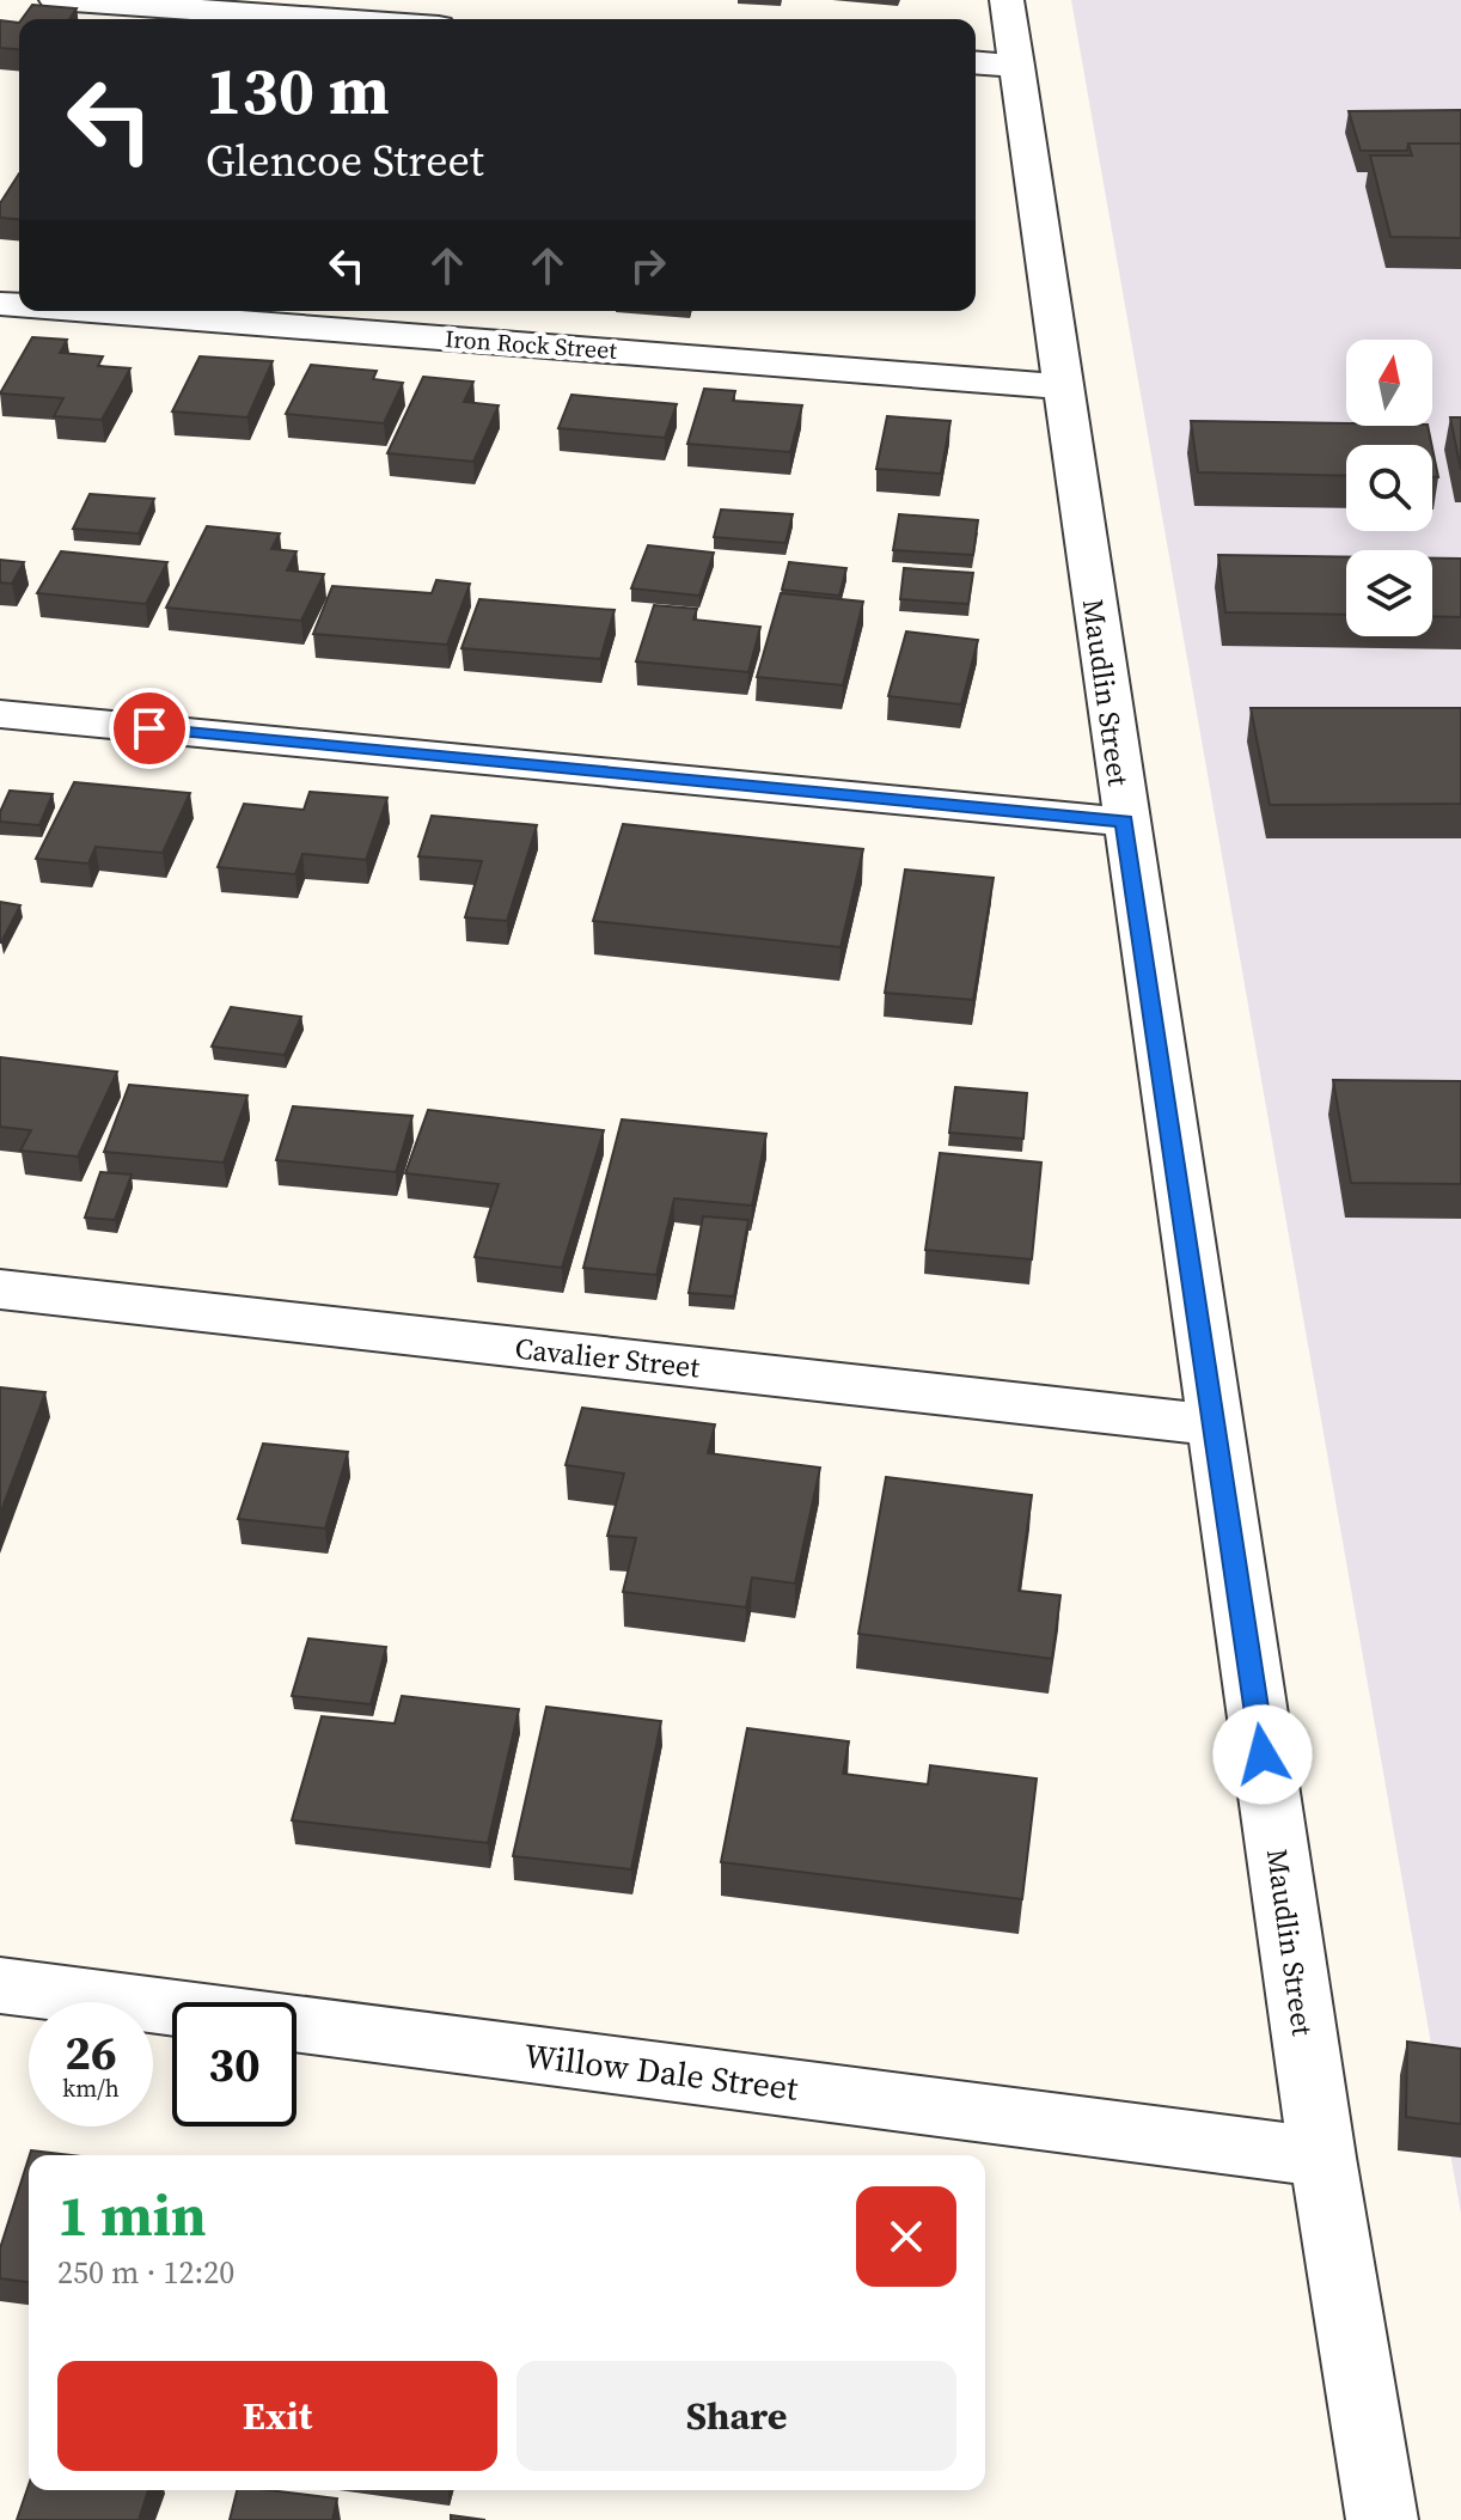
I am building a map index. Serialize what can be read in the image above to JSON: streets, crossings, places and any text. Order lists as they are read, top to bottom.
{
  "streets": {
    "street": [
      "Iron Rock Street",
      "Maudlin Street",
      "Cavalier Street",
      "Willow Dale Street"
    ]
  },
  "crossings": [
    ["Iron Rock Street", "Maudlin Street"],
    ["Maudlin Street", "Cavalier Street"],
    ["Maudlin Street", "Willow Dale Street"]
  ],
  "north": "top",
  "page": {
    "turn": ["130 m", "Glencoe Street"],
    "speed": "26 km/h",
    "limit": "30",
    "heading": ["1 min", "250 m · 12:20"],
    "buttons": ["Exit", "Share"]
  }
}
